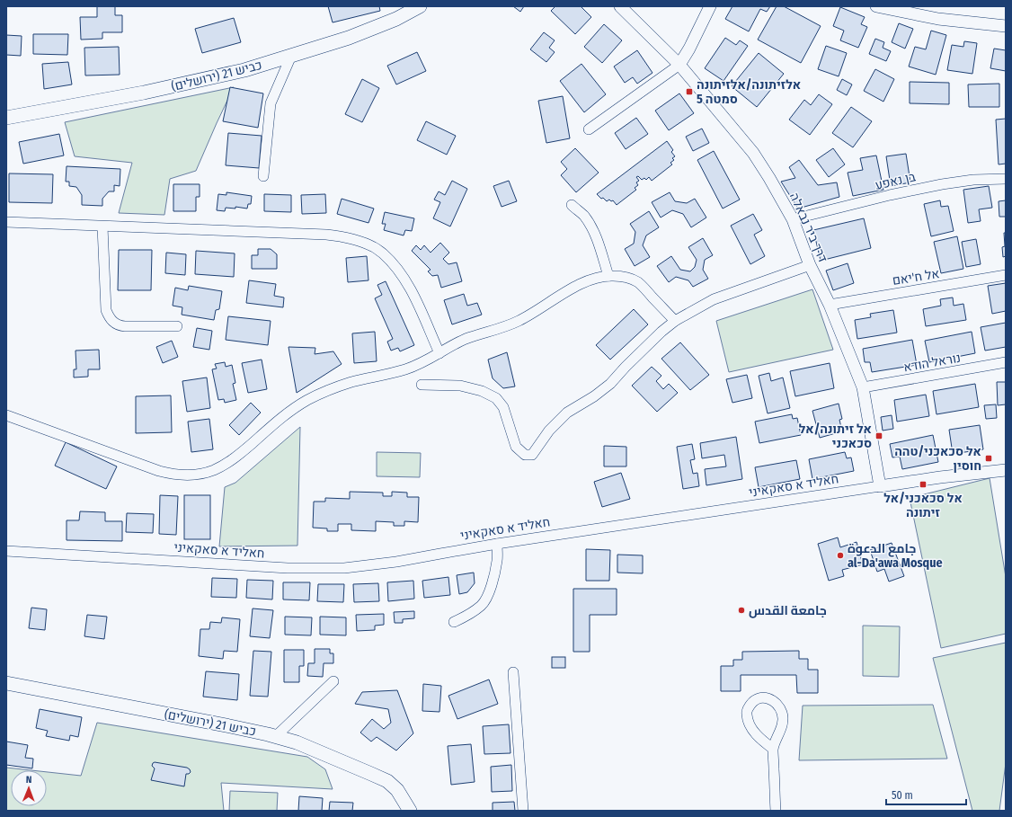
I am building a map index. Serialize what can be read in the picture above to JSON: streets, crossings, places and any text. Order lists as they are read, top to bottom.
{
  "streets": {
    "main road": ["כביש 21 (ירושלים)"],
    "street": [
      "בן נאפע",
      "דרך ביר נבאלה",
      "אל ח'יאם",
      "נוראל הודא",
      "חאליד א סאקאיני"
    ]
  },
  "crossings": [
    ["בן נאפע", "דרך ביר נבאלה"],
    ["דרך ביר נבאלה", "אל ח'יאם"],
    ["דרך ביר נבאלה", "נוראל הודא"],
    ["דרך ביר נבאלה", "חאליד א סאקאיני"]
  ],
  "places": {
    "transit": [
      "אלזיתונה/אלזיתונה סמטה 5",
      "אל זיתונה/אל סכאכני",
      "אל סכאכני/טהה חוסין",
      "אל סכאכני/אל זיתונה"
    ],
    "other": ["جامع الدعوة al-Da'awa Mosque", "جامعة القدس"]
  },
  "scale_bar": "50 m",
  "north": "top"
}
